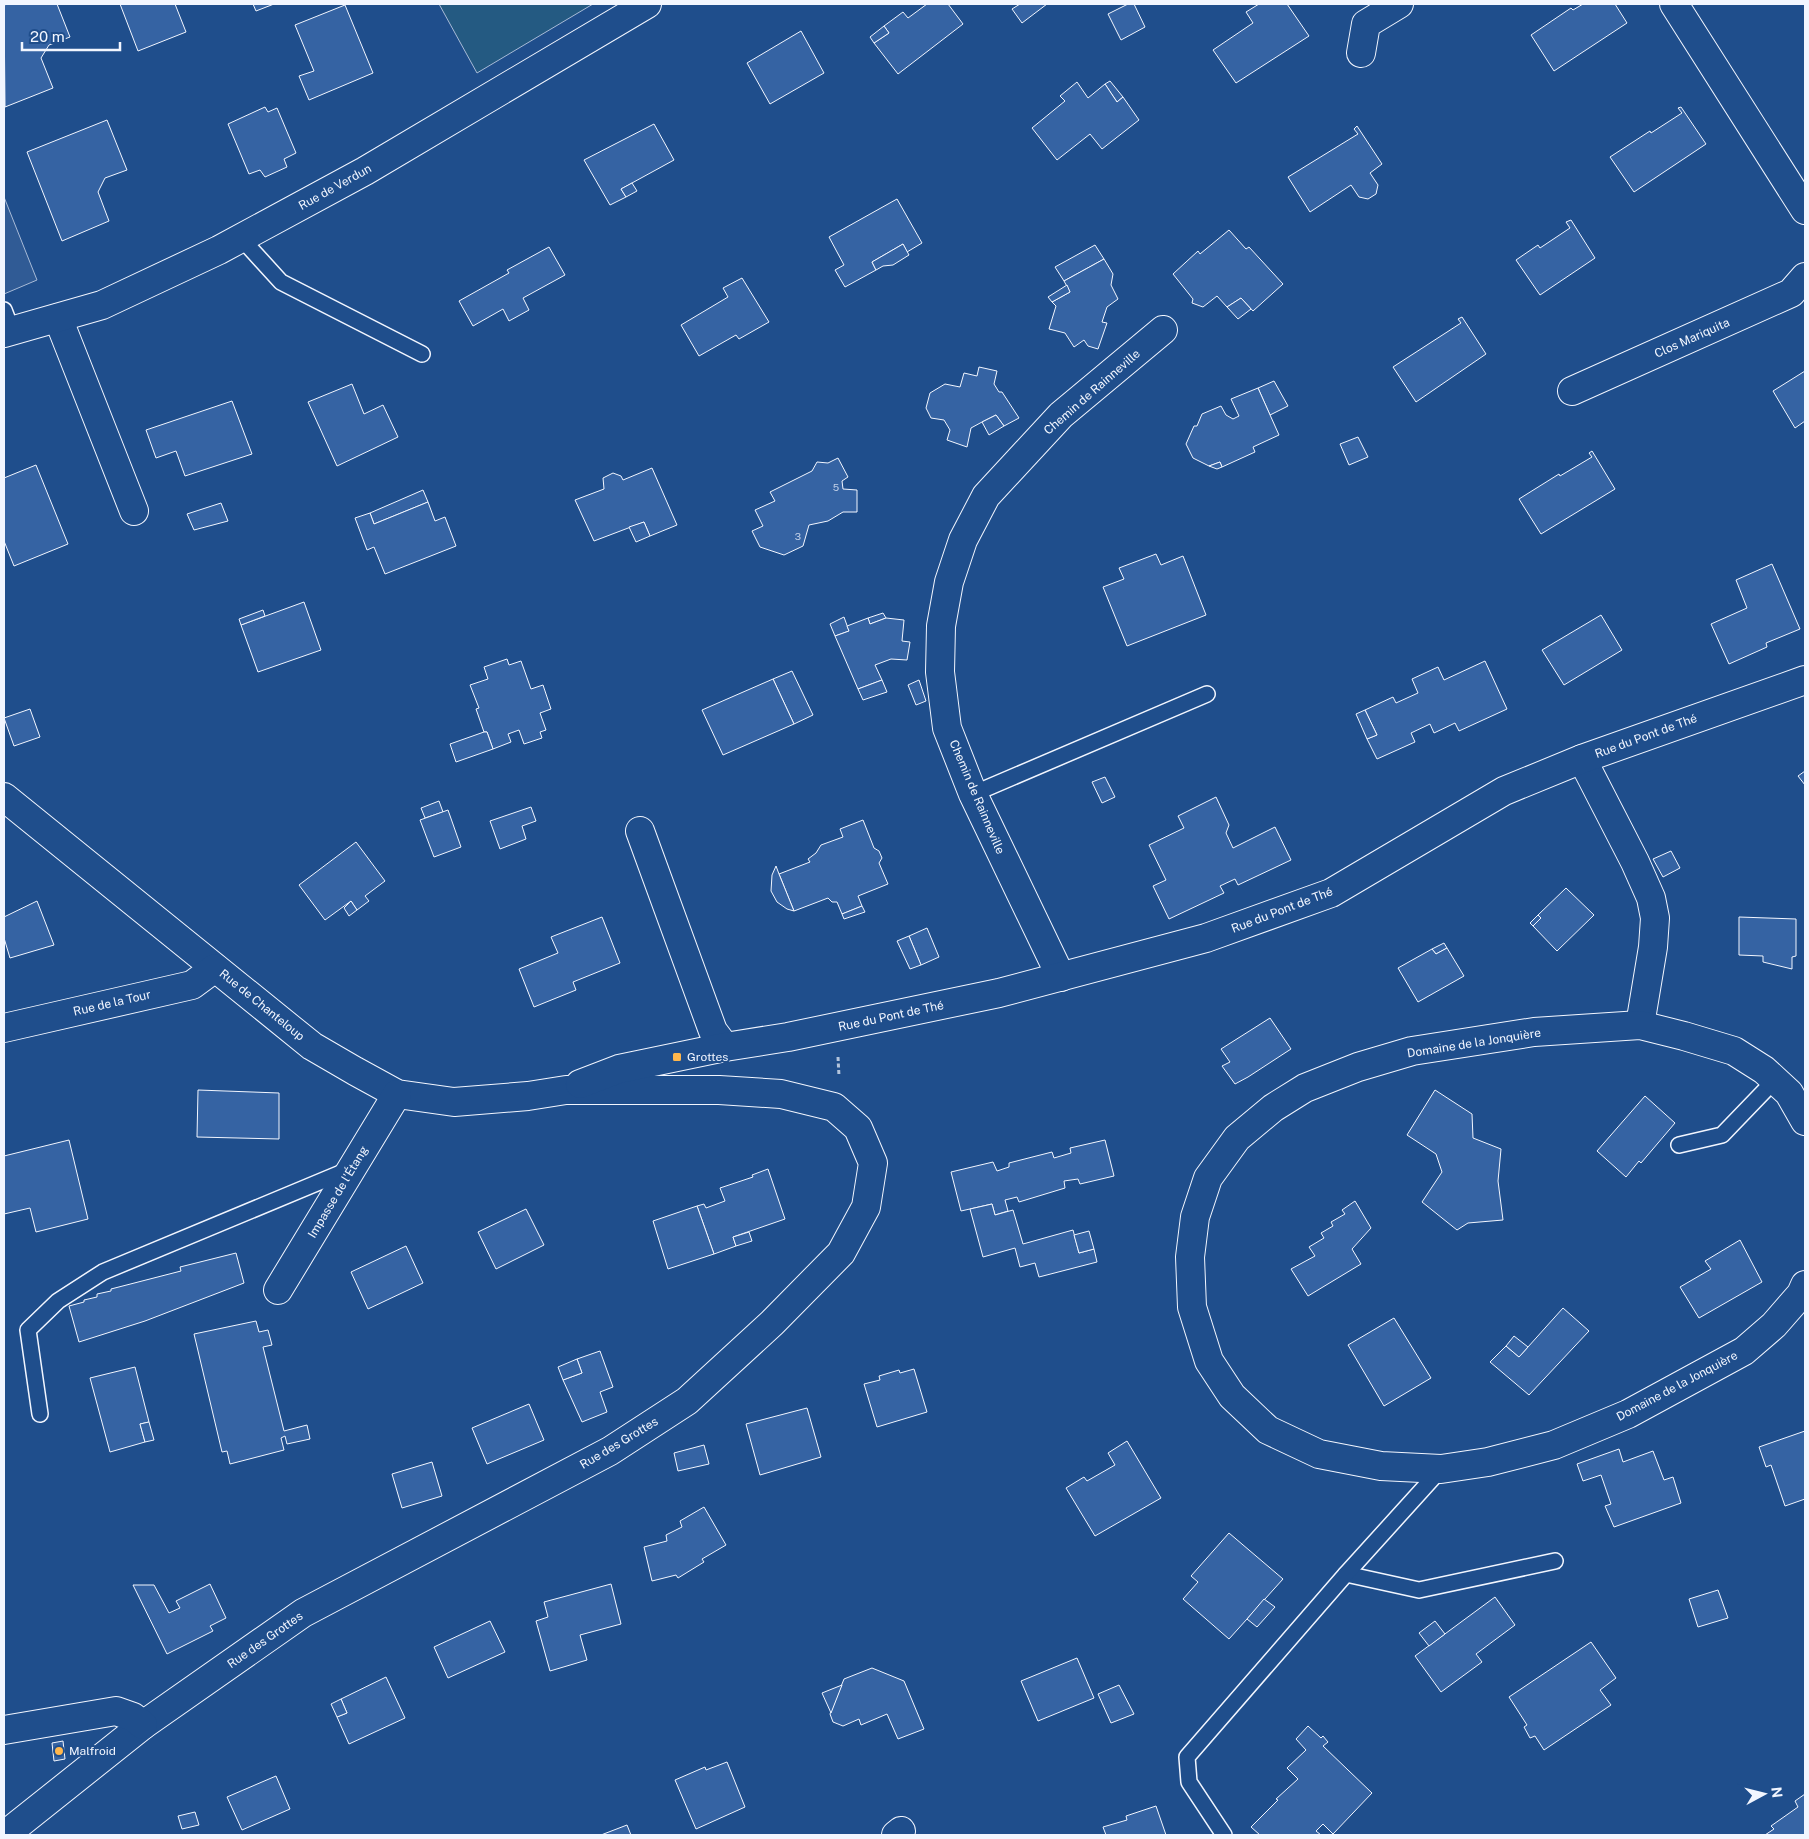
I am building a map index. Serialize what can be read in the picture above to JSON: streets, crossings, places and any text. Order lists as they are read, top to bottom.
{
  "streets": {
    "street": [
      "Rue de Verdun",
      "Clos Mariquita",
      "Chemin de Rainneville",
      "Rue du Pont de Thé",
      "Rue de la Tour",
      "Rue de Chanteloup",
      "Domaine de la Jonquière",
      "Impasse de l'Étang",
      "Rue des Grottes"
    ]
  },
  "crossings": [
    ["Chemin de Rainneville", "Rue du Pont de Thé"],
    ["Rue du Pont de Thé", "Rue de Chanteloup"],
    ["Rue du Pont de Thé", "Rue des Grottes"],
    ["Rue de la Tour", "Rue de Chanteloup"],
    ["Rue de Chanteloup", "Impasse de l'Étang"],
    ["Rue de Chanteloup", "Rue des Grottes"]
  ],
  "places": {
    "transit": ["Grottes"],
    "other": ["Malfroid"]
  },
  "house_numbers": ["5", "3"],
  "scale_bar": "20 m",
  "north": "right"
}
